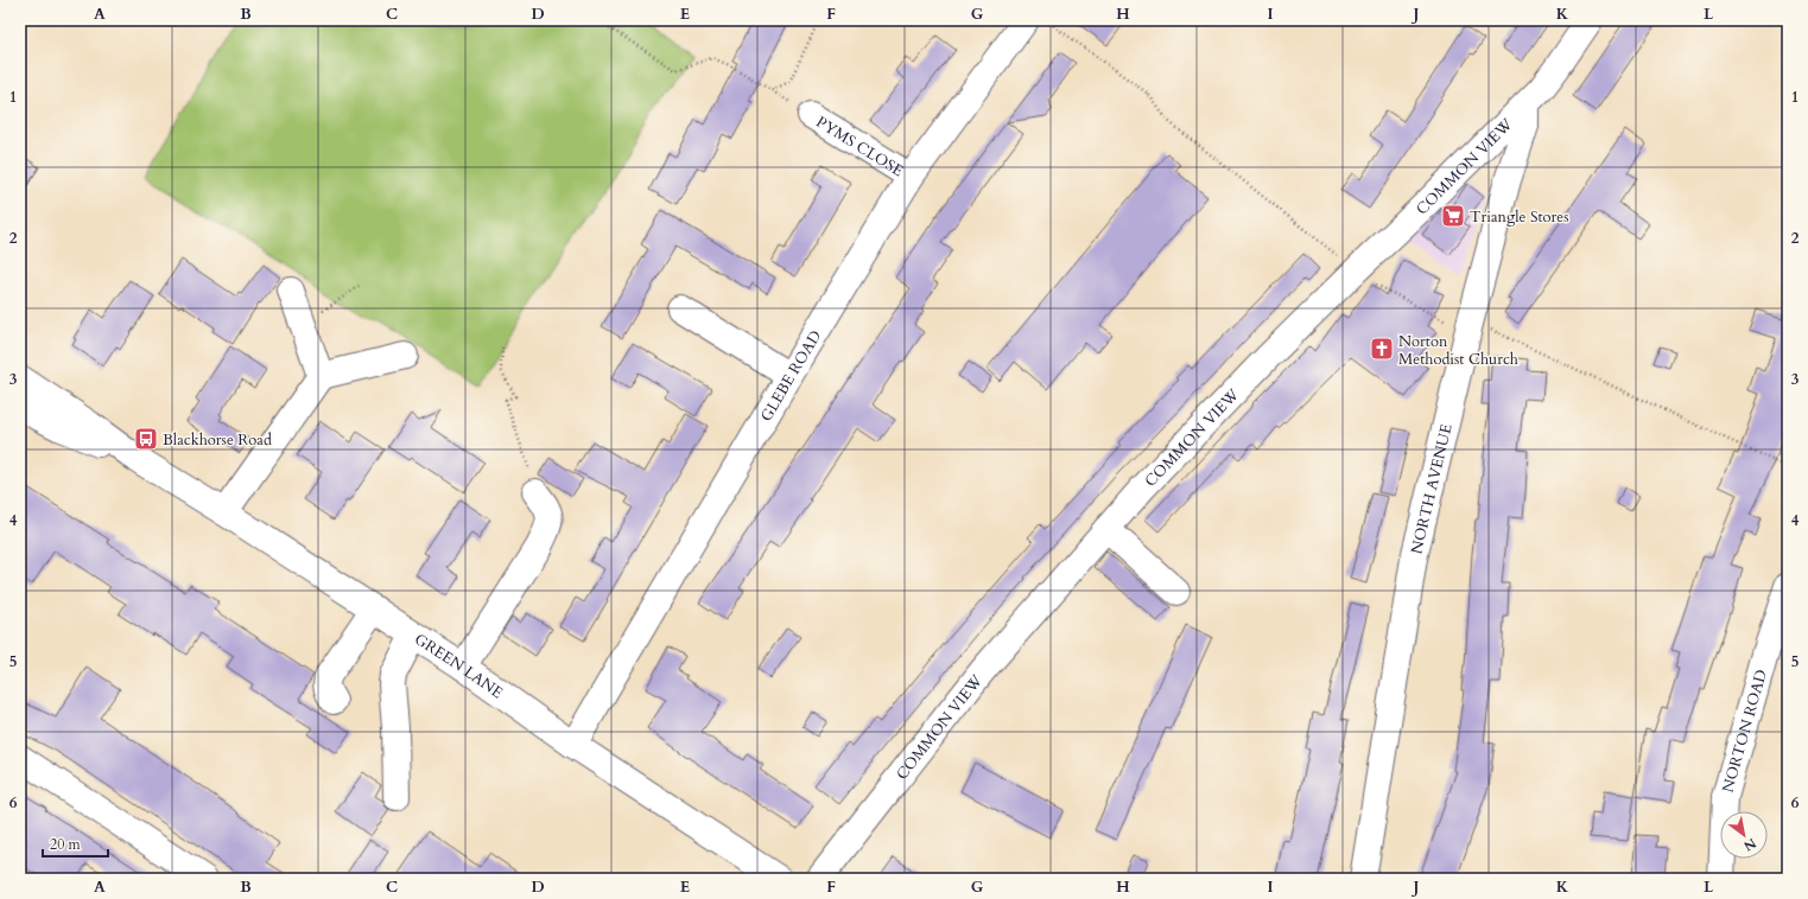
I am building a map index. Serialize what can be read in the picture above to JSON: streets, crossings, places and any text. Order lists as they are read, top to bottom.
{
  "streets": {
    "street": [
      "PYMS CLOSE",
      "COMMON VIEW",
      "GLEBE ROAD",
      "NORTH AVENUE",
      "GREEN LANE",
      "NORTON ROAD"
    ]
  },
  "crossings": [
    ["PYMS CLOSE", "GLEBE ROAD"],
    ["COMMON VIEW", "NORTH AVENUE"],
    ["GLEBE ROAD", "GREEN LANE"]
  ],
  "places": {
    "supermarket": ["Triangle Stores"],
    "church": ["Norton Methodist Church"],
    "bus stop": ["Blackhorse Road"]
  },
  "scale_bar": "20 m",
  "north": "bottom right",
  "grid": {
    "columns": [
      "A",
      "B",
      "C",
      "D",
      "E",
      "F",
      "G",
      "H",
      "I",
      "J",
      "K",
      "L"
    ],
    "rows": [
      "1",
      "2",
      "3",
      "4",
      "5",
      "6"
    ]
  }
}
